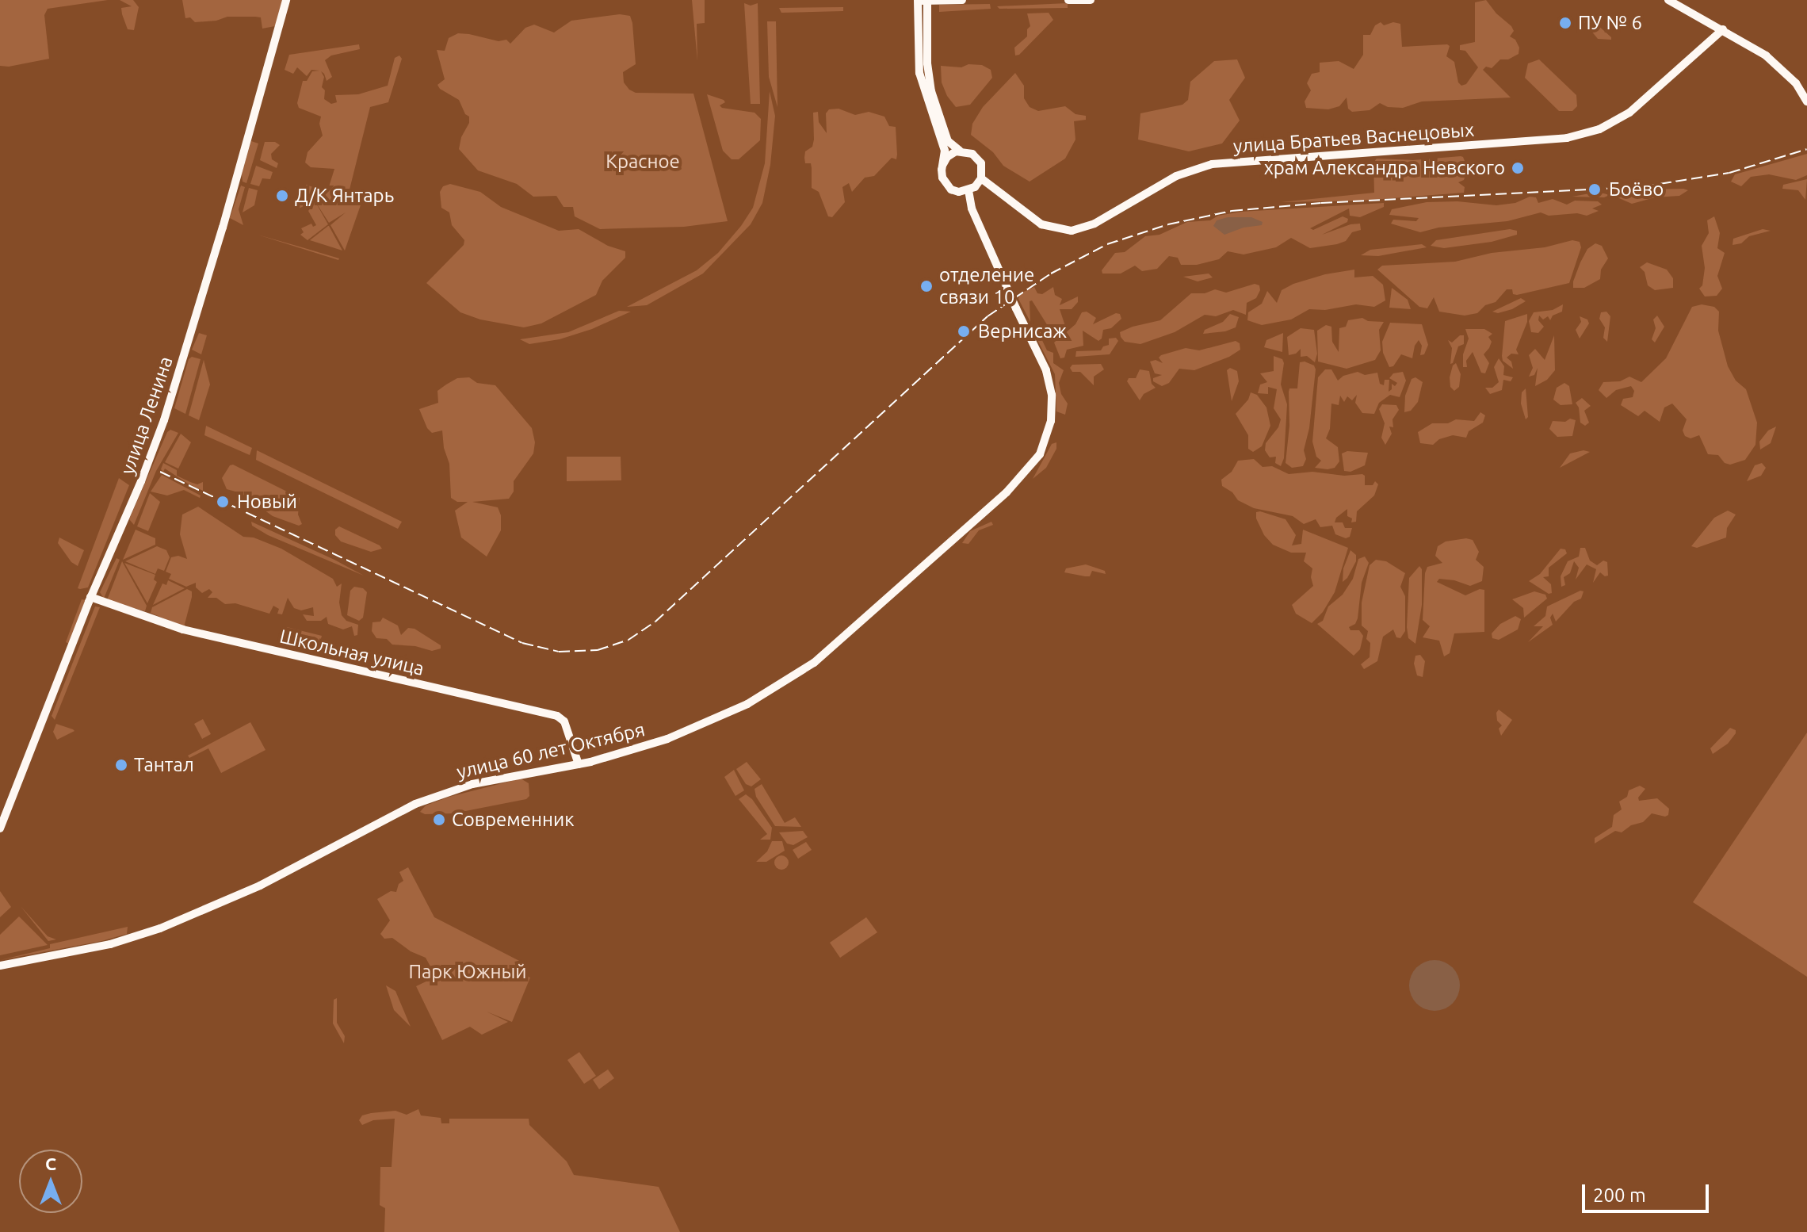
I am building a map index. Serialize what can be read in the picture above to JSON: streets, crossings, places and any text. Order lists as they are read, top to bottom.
{
  "streets": {
    "main road": [
      "улица Братьев Васнецовых",
      "улица Ленина",
      "Школьная улица",
      "улица 60 лет Октября"
    ]
  },
  "crossings": [
    ["улица Братьев Васнецовых", "улица 60 лет Октября"],
    ["улица Ленина", "Школьная улица"],
    ["Школьная улица", "улица 60 лет Октября"]
  ],
  "parks": ["Красное", "Парк Южный"],
  "places": [
    "ПУ № 6",
    "храм Александра Невского",
    "Боёво",
    "Д/К Янтарь",
    "отделение связи 10",
    "Вернисаж",
    "Новый",
    "Тантал",
    "Современник"
  ],
  "scale_bar": "200 m",
  "north": "top"
}
